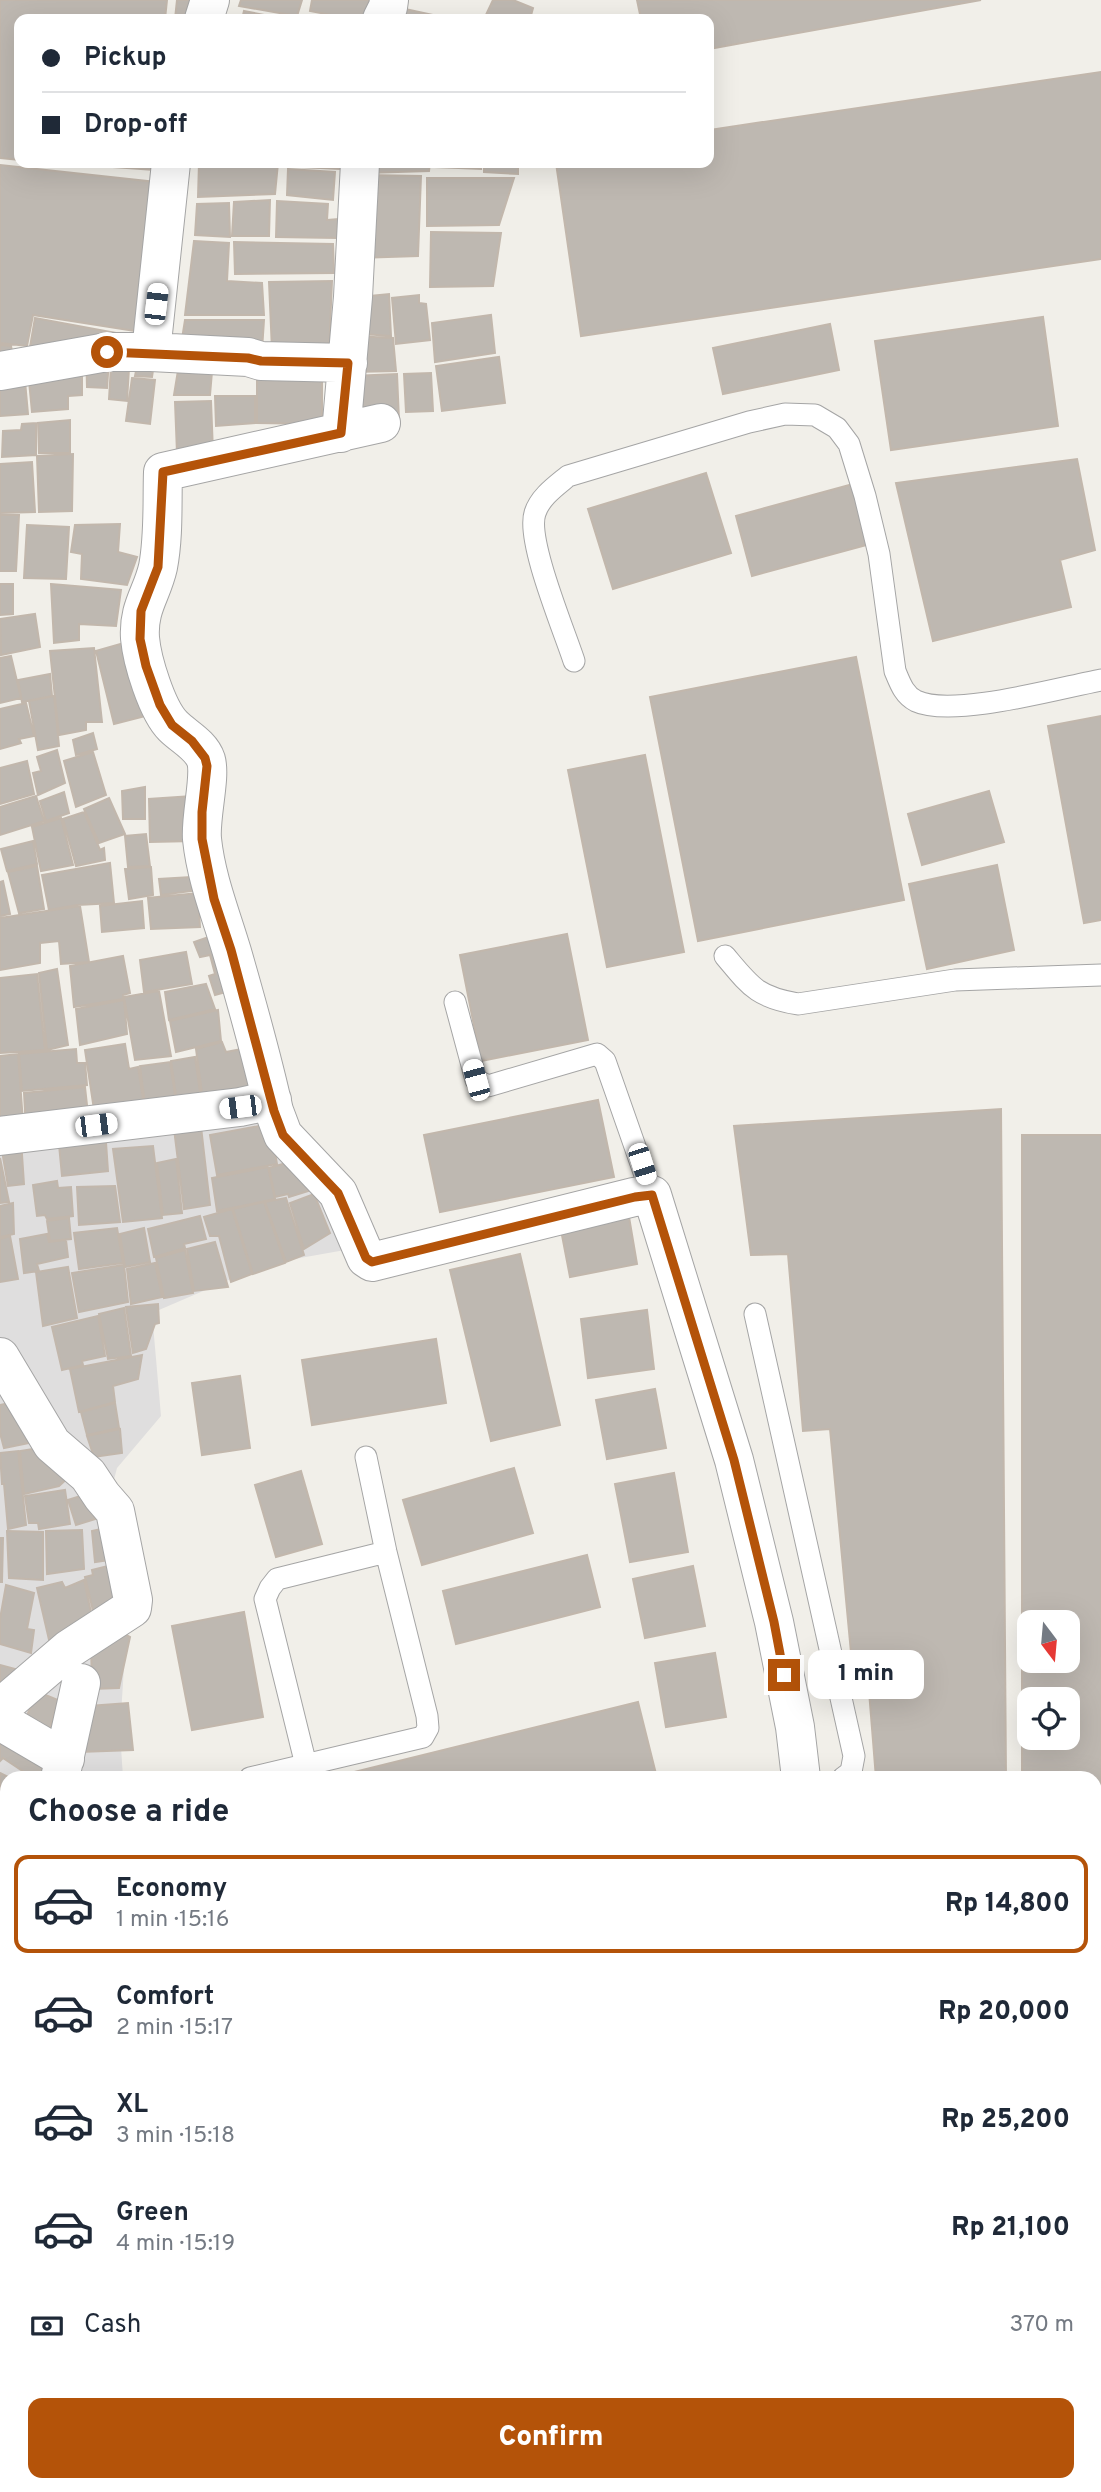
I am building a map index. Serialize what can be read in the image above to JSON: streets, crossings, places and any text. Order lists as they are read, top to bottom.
{
  "north": "bottom",
  "page": {
    "banner": ["Pickup", "Drop-off"],
    "bubble": "1 min",
    "heading": "Choose a ride",
    "list": [
      {
        "name": "Economy",
        "note": "1 min · 15:16",
        "value": "Rp 14,800"
      },
      {
        "name": "Comfort",
        "note": "2 min · 15:17",
        "value": "Rp 20,000"
      },
      {
        "name": "XL",
        "note": "3 min · 15:18",
        "value": "Rp 25,200"
      },
      {
        "name": "Green",
        "note": "4 min · 15:19",
        "value": "Rp 21,100"
      }
    ],
    "pay": ["Cash", "370 m"],
    "buttons": "Confirm"
  }
}
